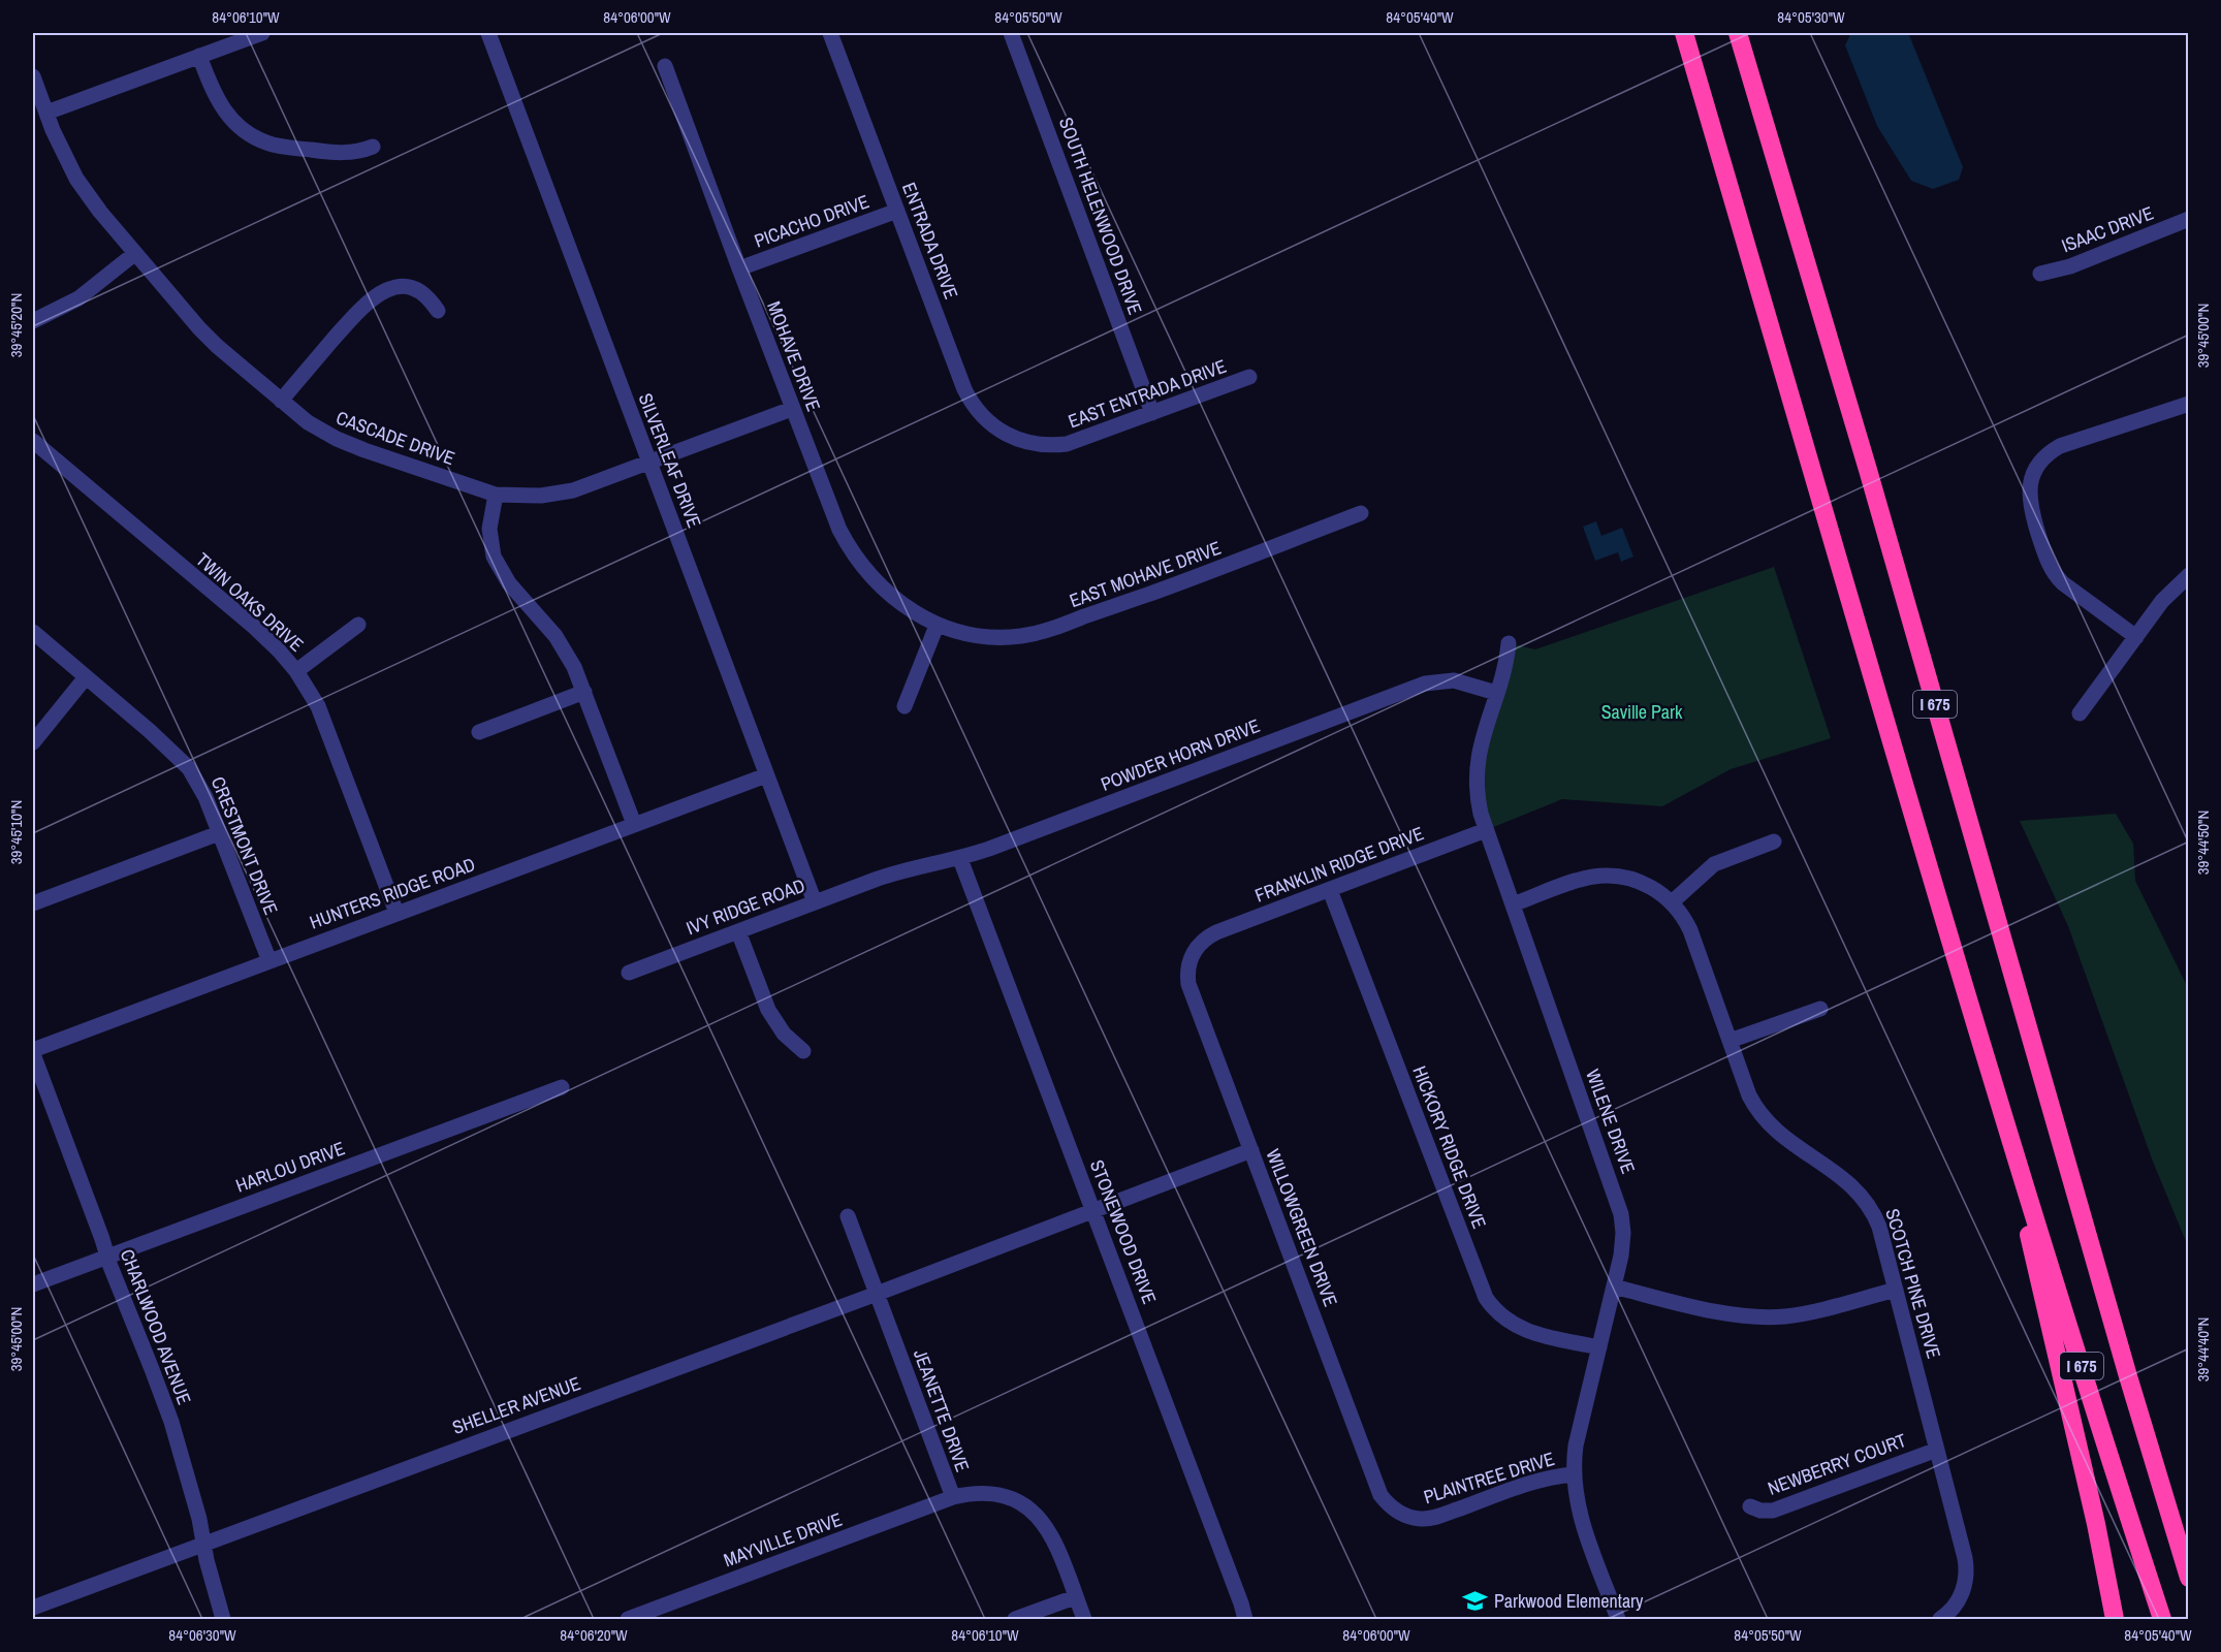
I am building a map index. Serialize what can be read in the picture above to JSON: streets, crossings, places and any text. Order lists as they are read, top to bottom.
{
  "streets": {
    "highway": ["I 675"],
    "street": [
      "SOUTH HELENWOOD DRIVE",
      "PICACHO DRIVE",
      "ISAAC DRIVE",
      "ENTRADA DRIVE",
      "MOHAVE DRIVE",
      "EAST ENTRADA DRIVE",
      "CASCADE DRIVE",
      "SILVERLEAF DRIVE",
      "EAST MOHAVE DRIVE",
      "TWIN OAKS DRIVE",
      "POWDER HORN DRIVE",
      "CRESTMONT DRIVE",
      "FRANKLIN RIDGE DRIVE",
      "HUNTERS RIDGE ROAD",
      "IVY RIDGE ROAD",
      "WILENE DRIVE",
      "HICKORY RIDGE DRIVE",
      "HARLOU DRIVE",
      "WILLOWGREEN DRIVE",
      "STONEWOOD DRIVE",
      "SCOTCH PINE DRIVE",
      "CHARLWOOD AVENUE",
      "SHELLER AVENUE",
      "JEANETTE DRIVE",
      "NEWBERRY COURT",
      "PLAINTREE DRIVE",
      "MAYVILLE DRIVE"
    ]
  },
  "crossings": [
    ["SOUTH HELENWOOD DRIVE", "EAST ENTRADA DRIVE"],
    ["PICACHO DRIVE", "ENTRADA DRIVE"],
    ["PICACHO DRIVE", "MOHAVE DRIVE"],
    ["ENTRADA DRIVE", "EAST ENTRADA DRIVE"],
    ["MOHAVE DRIVE", "CASCADE DRIVE"],
    ["MOHAVE DRIVE", "EAST MOHAVE DRIVE"],
    ["CASCADE DRIVE", "SILVERLEAF DRIVE"],
    ["SILVERLEAF DRIVE", "HUNTERS RIDGE ROAD"],
    ["SILVERLEAF DRIVE", "IVY RIDGE ROAD"],
    ["TWIN OAKS DRIVE", "HUNTERS RIDGE ROAD"],
    ["POWDER HORN DRIVE", "IVY RIDGE ROAD"],
    ["POWDER HORN DRIVE", "WILENE DRIVE"],
    ["POWDER HORN DRIVE", "STONEWOOD DRIVE"],
    ["CRESTMONT DRIVE", "HUNTERS RIDGE ROAD"],
    ["FRANKLIN RIDGE DRIVE", "WILENE DRIVE"],
    ["FRANKLIN RIDGE DRIVE", "HICKORY RIDGE DRIVE"],
    ["FRANKLIN RIDGE DRIVE", "WILLOWGREEN DRIVE"],
    ["HUNTERS RIDGE ROAD", "CHARLWOOD AVENUE"],
    ["WILENE DRIVE", "HICKORY RIDGE DRIVE"],
    ["WILENE DRIVE", "SCOTCH PINE DRIVE"],
    ["WILENE DRIVE", "PLAINTREE DRIVE"],
    ["HARLOU DRIVE", "CHARLWOOD AVENUE"],
    ["WILLOWGREEN DRIVE", "SHELLER AVENUE"],
    ["WILLOWGREEN DRIVE", "PLAINTREE DRIVE"],
    ["STONEWOOD DRIVE", "SHELLER AVENUE"],
    ["SCOTCH PINE DRIVE", "NEWBERRY COURT"],
    ["CHARLWOOD AVENUE", "SHELLER AVENUE"],
    ["SHELLER AVENUE", "JEANETTE DRIVE"],
    ["JEANETTE DRIVE", "MAYVILLE DRIVE"]
  ],
  "parks": ["Saville Park"],
  "places": {
    "school or university": ["Parkwood Elementary"]
  },
  "coordinates": [
    "84°06'10\"W",
    "84°06'00\"W",
    "84°05'50\"W",
    "84°05'40\"W",
    "84°05'30\"W",
    "39°45'20\"N",
    "39°45'00\"N",
    "39°45'10\"N",
    "39°44'50\"N",
    "39°44'40\"N",
    "84°06'30\"W",
    "84°06'20\"W"
  ]
}
